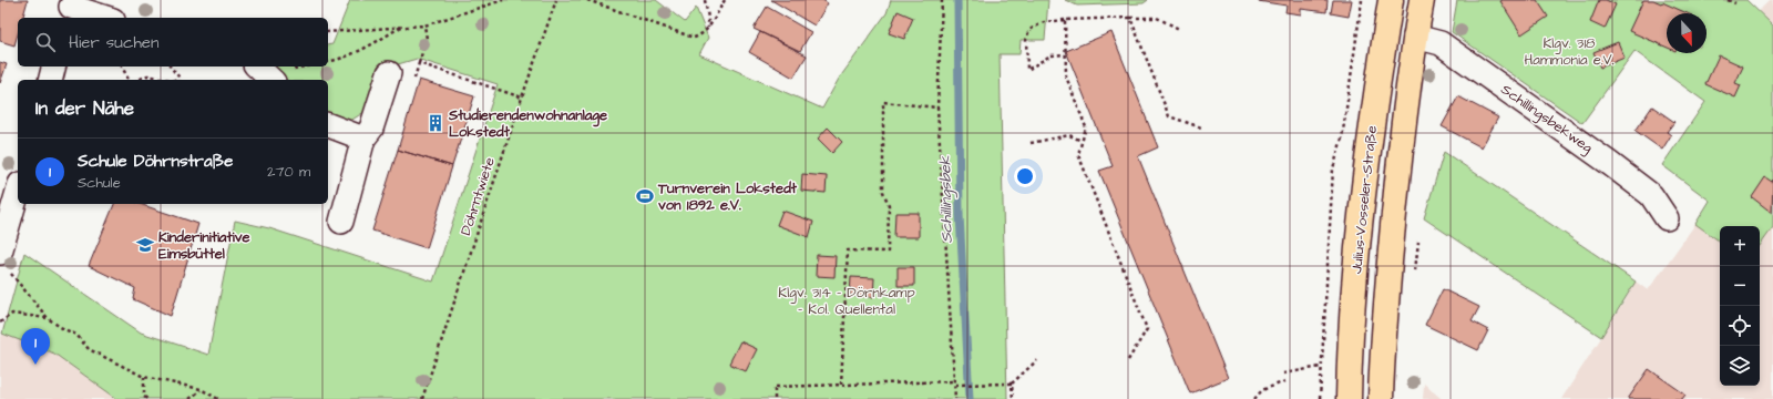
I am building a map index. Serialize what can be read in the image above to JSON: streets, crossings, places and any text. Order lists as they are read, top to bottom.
{
  "streets": {
    "main road": ["Julius-Vosseler-Straße"],
    "street": ["Schillingsbekweg"],
    "path": ["Döhrntwiete"]
  },
  "water": ["Schillingsbek"],
  "parks": ["Klgv. 318 Hammonia e.V.", "Klgv. 314 - Dörnkamp - Kol. Quellental"],
  "places": {
    "building": ["Studierendenwohnanlage Lokstedt"],
    "sports": ["Turnverein Lokstedt von 1892 e.V."],
    "school or university": ["Kinderinitiative Eimsbüttel"]
  },
  "north": "bottom",
  "page": {
    "search": "Hier suchen",
    "heading": "In der Nähe",
    "list": [
      {
        "mark": "1",
        "name": "Schule Döhrnstraße",
        "note": "Schule",
        "value": "270 m"
      }
    ],
    "map_buttons": ["+", "−"],
    "pins": "1"
  }
}
